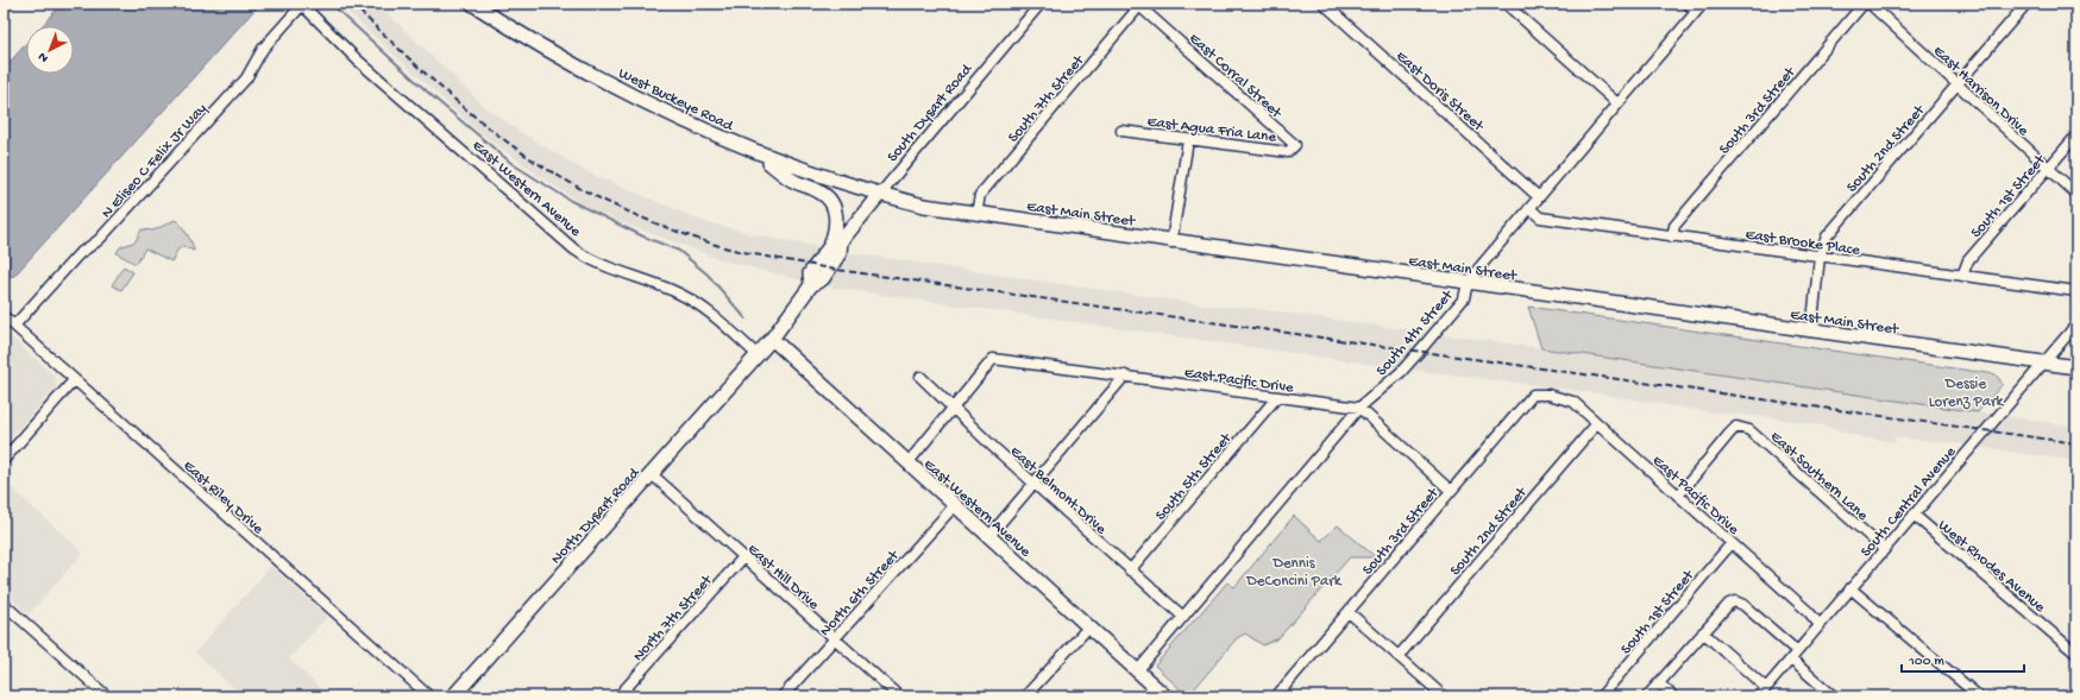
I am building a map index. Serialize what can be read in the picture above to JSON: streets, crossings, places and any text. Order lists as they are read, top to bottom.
{
  "streets": {
    "main road": [
      "West Buckeye Road",
      "South Dysart Road",
      "East Western Avenue",
      "East Main Street",
      "North Dysart Road"
    ],
    "street": [
      "East Corral Street",
      "East Doris Street",
      "East Harrison Drive",
      "South 7th Street",
      "South 3rd Street",
      "East Agua Fria Lane",
      "South 2nd Street",
      "N Eliseo C Felix Jr Way",
      "South 1st Street",
      "East Brooke Place",
      "South 4th Street",
      "East Pacific Drive",
      "East Southern Lane",
      "South 5th Street",
      "East Belmont Drive",
      "East Riley Drive",
      "South Central Avenue",
      "West Rhodes Avenue",
      "East Hill Drive",
      "North 6th Street",
      "North 7th Street"
    ]
  },
  "crossings": [
    ["East Corral Street", "South 7th Street"],
    ["East Corral Street", "East Agua Fria Lane"],
    ["East Doris Street", "South 4th Street"],
    ["East Harrison Drive", "South 2nd Street"],
    ["East Harrison Drive", "South 1st Street"],
    ["West Buckeye Road", "South Dysart Road"],
    ["West Buckeye Road", "East Main Street"],
    ["South 7th Street", "East Main Street"],
    ["South 3rd Street", "East Brooke Place"],
    ["South 3rd Street", "East Pacific Drive"],
    ["South Dysart Road", "East Western Avenue"],
    ["South Dysart Road", "East Main Street"],
    ["South Dysart Road", "North Dysart Road"],
    ["South 2nd Street", "East Main Street"],
    ["South 2nd Street", "East Brooke Place"],
    ["South 2nd Street", "East Pacific Drive"],
    ["N Eliseo C Felix Jr Way", "East Western Avenue"],
    ["N Eliseo C Felix Jr Way", "East Riley Drive"],
    ["East Western Avenue", "South 4th Street"],
    ["East Western Avenue", "North Dysart Road"],
    ["East Western Avenue", "North 6th Street"],
    ["South 1st Street", "East Brooke Place"],
    ["South 1st Street", "East Pacific Drive"],
    ["East Main Street", "South 4th Street"],
    ["East Main Street", "South Central Avenue"],
    ["East Brooke Place", "South 4th Street"],
    ["South 4th Street", "East Pacific Drive"],
    ["South 4th Street", "East Belmont Drive"],
    ["East Pacific Drive", "East Southern Lane"],
    ["East Pacific Drive", "South 5th Street"],
    ["East Pacific Drive", "East Belmont Drive"],
    ["East Pacific Drive", "South Central Avenue"],
    ["East Southern Lane", "South Central Avenue"],
    ["South 5th Street", "East Belmont Drive"],
    ["South Central Avenue", "West Rhodes Avenue"],
    ["North Dysart Road", "East Hill Drive"],
    ["East Hill Drive", "North 6th Street"],
    ["East Hill Drive", "North 7th Street"]
  ],
  "parks": ["Dessie Lorenz Park", "Dennis DeConcini Park"],
  "scale_bar": "100 m",
  "north": "bottom left"
}
